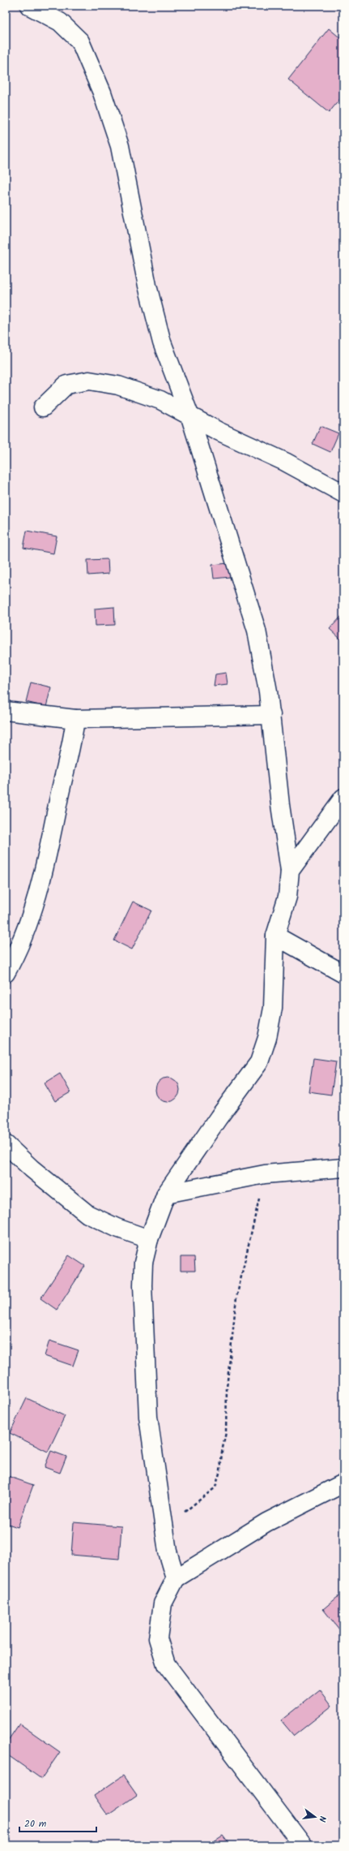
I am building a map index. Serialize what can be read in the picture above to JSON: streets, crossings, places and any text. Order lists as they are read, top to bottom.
{
  "scale_bar": "20 m",
  "north": "right"
}
